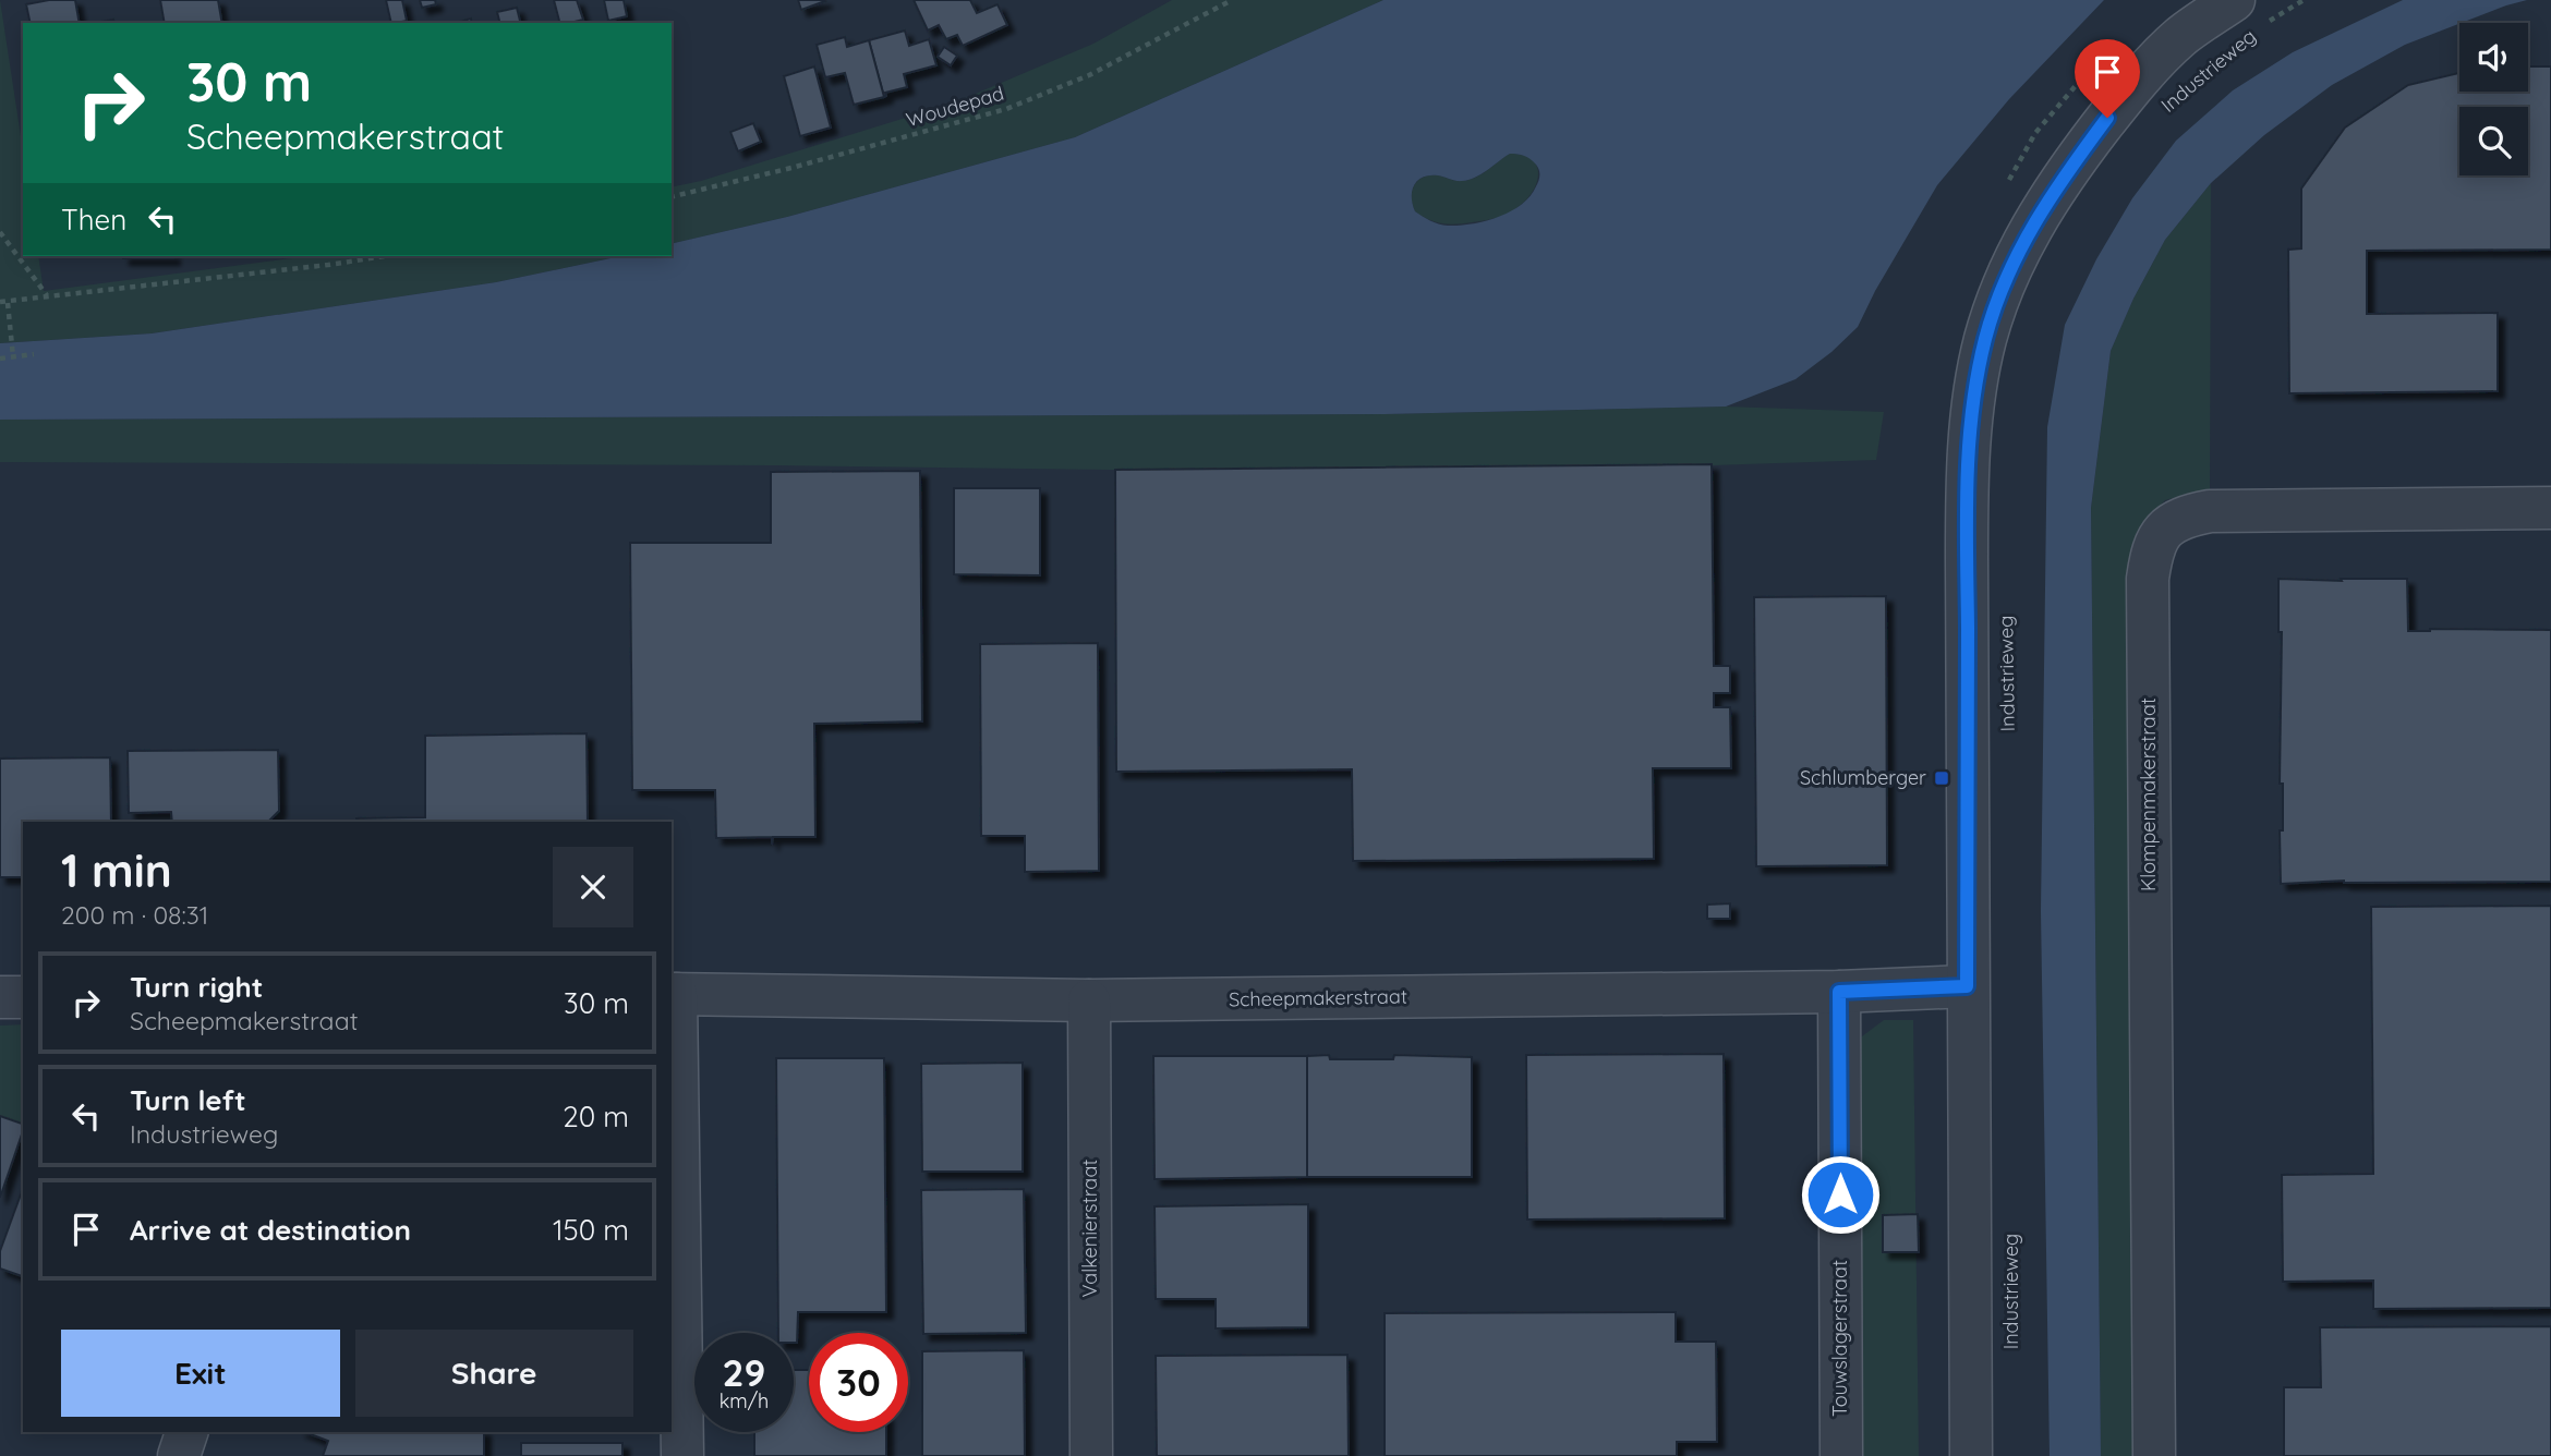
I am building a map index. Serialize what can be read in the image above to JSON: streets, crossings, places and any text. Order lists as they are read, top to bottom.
{
  "streets": {
    "street": [
      "Industrieweg",
      "Klompenmakerstraat",
      "Scheepmakerstraat",
      "Valkenierstraat",
      "Touwslagerstraat"
    ],
    "path": ["Woudepad"]
  },
  "crossings": [
    ["Industrieweg", "Scheepmakerstraat"],
    ["Scheepmakerstraat", "Valkenierstraat"],
    ["Scheepmakerstraat", "Touwslagerstraat"]
  ],
  "places": {
    "transit": ["Schlumberger"]
  },
  "page": {
    "turn": ["30 m", "Scheepmakerstraat"],
    "then": "Then",
    "heading": ["1 min", "200 m · 08:31"],
    "list": [
      {
        "name": "Turn right",
        "note": "Scheepmakerstraat",
        "value": "30 m"
      },
      {
        "name": "Turn left",
        "note": "Industrieweg",
        "value": "20 m"
      },
      {
        "name": "Arrive at destination",
        "value": "150 m"
      }
    ],
    "buttons": ["Exit", "Share"],
    "speed": "29 km/h",
    "limit": "30"
  }
}
